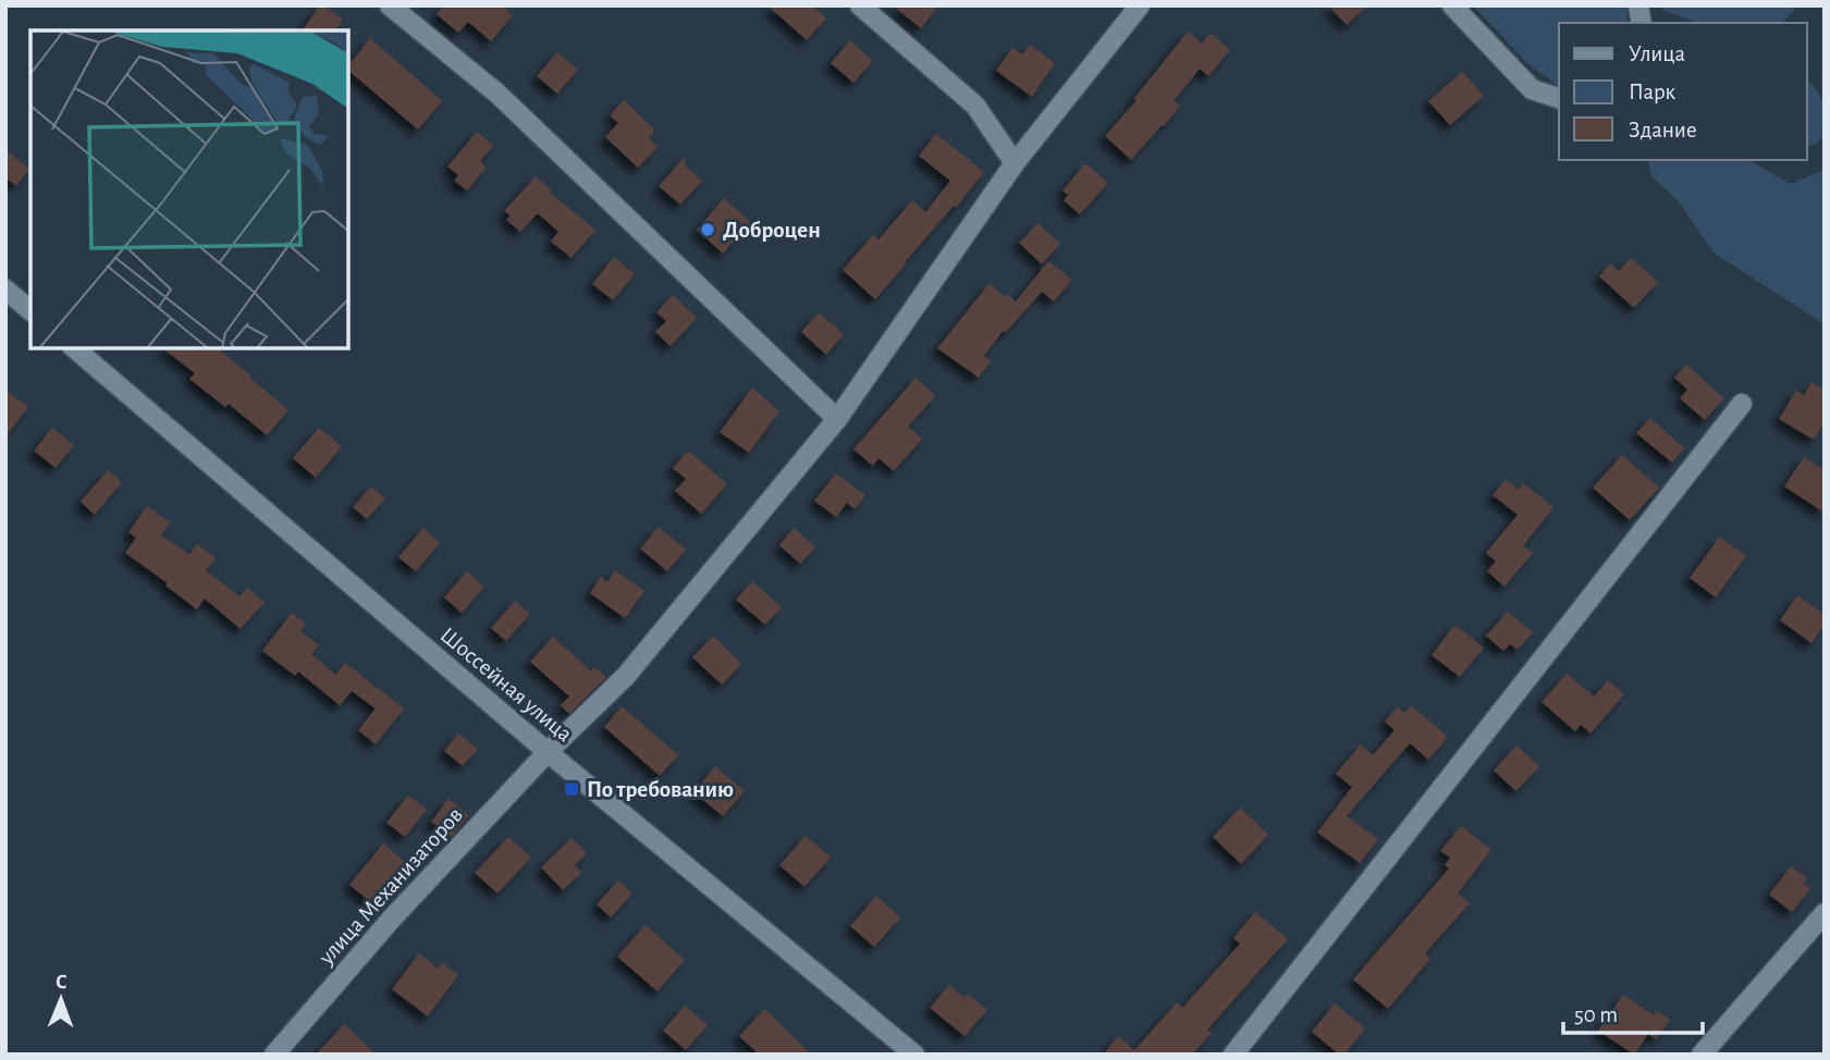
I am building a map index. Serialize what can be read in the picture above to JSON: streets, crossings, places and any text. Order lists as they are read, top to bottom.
{
  "streets": {
    "street": ["Шоссейная улица", "улица Механизаторов"]
  },
  "crossings": [
    ["Шоссейная улица", "улица Механизаторов"]
  ],
  "places": {
    "other": ["Доброцен"],
    "transit": ["По требованию"]
  },
  "legend": ["Улица", "Парк", "Здание"],
  "scale_bar": "50 m",
  "north": "top"
}
